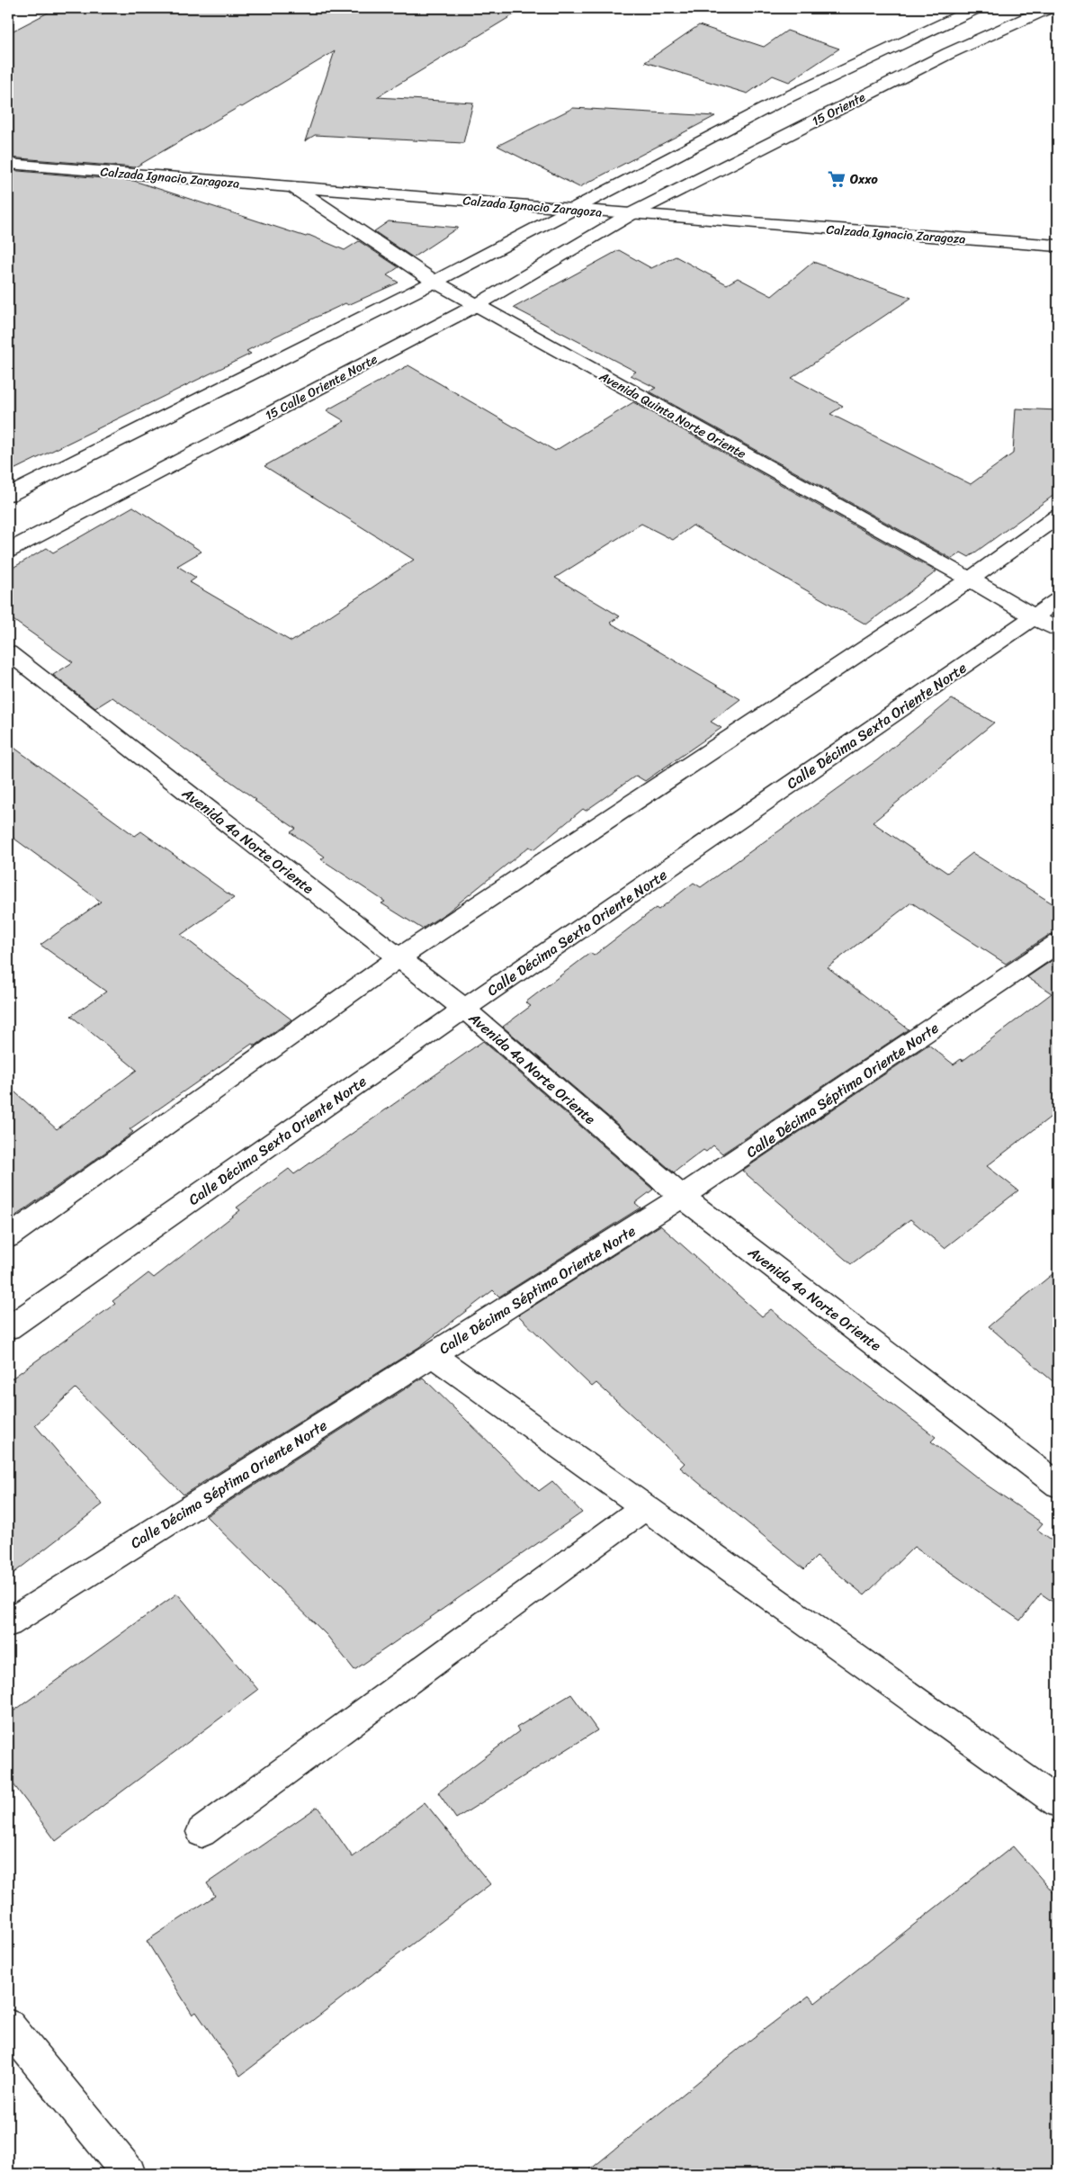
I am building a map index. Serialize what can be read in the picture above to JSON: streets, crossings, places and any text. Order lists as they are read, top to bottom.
{
  "streets": {
    "street": [
      "15 Oriente",
      "Calzada Ignacio Zaragoza",
      "15 Calle Oriente Norte",
      "Avenida Quinta Norte Oriente",
      "Calle Décima Sexta Oriente Norte",
      "Avenida 4a Norte Oriente",
      "Calle Décima Séptima Oriente Norte"
    ]
  },
  "crossings": [
    ["15 Oriente", "Calzada Ignacio Zaragoza"],
    ["15 Oriente", "15 Calle Oriente Norte"],
    ["Calzada Ignacio Zaragoza", "15 Calle Oriente Norte"],
    ["Calzada Ignacio Zaragoza", "Avenida Quinta Norte Oriente"],
    ["15 Calle Oriente Norte", "Avenida Quinta Norte Oriente"],
    ["Avenida Quinta Norte Oriente", "Calle Décima Sexta Oriente Norte"],
    ["Calle Décima Sexta Oriente Norte", "Avenida 4a Norte Oriente"],
    ["Avenida 4a Norte Oriente", "Calle Décima Séptima Oriente Norte"]
  ],
  "places": {
    "supermarket": ["Oxxo"]
  }
}
